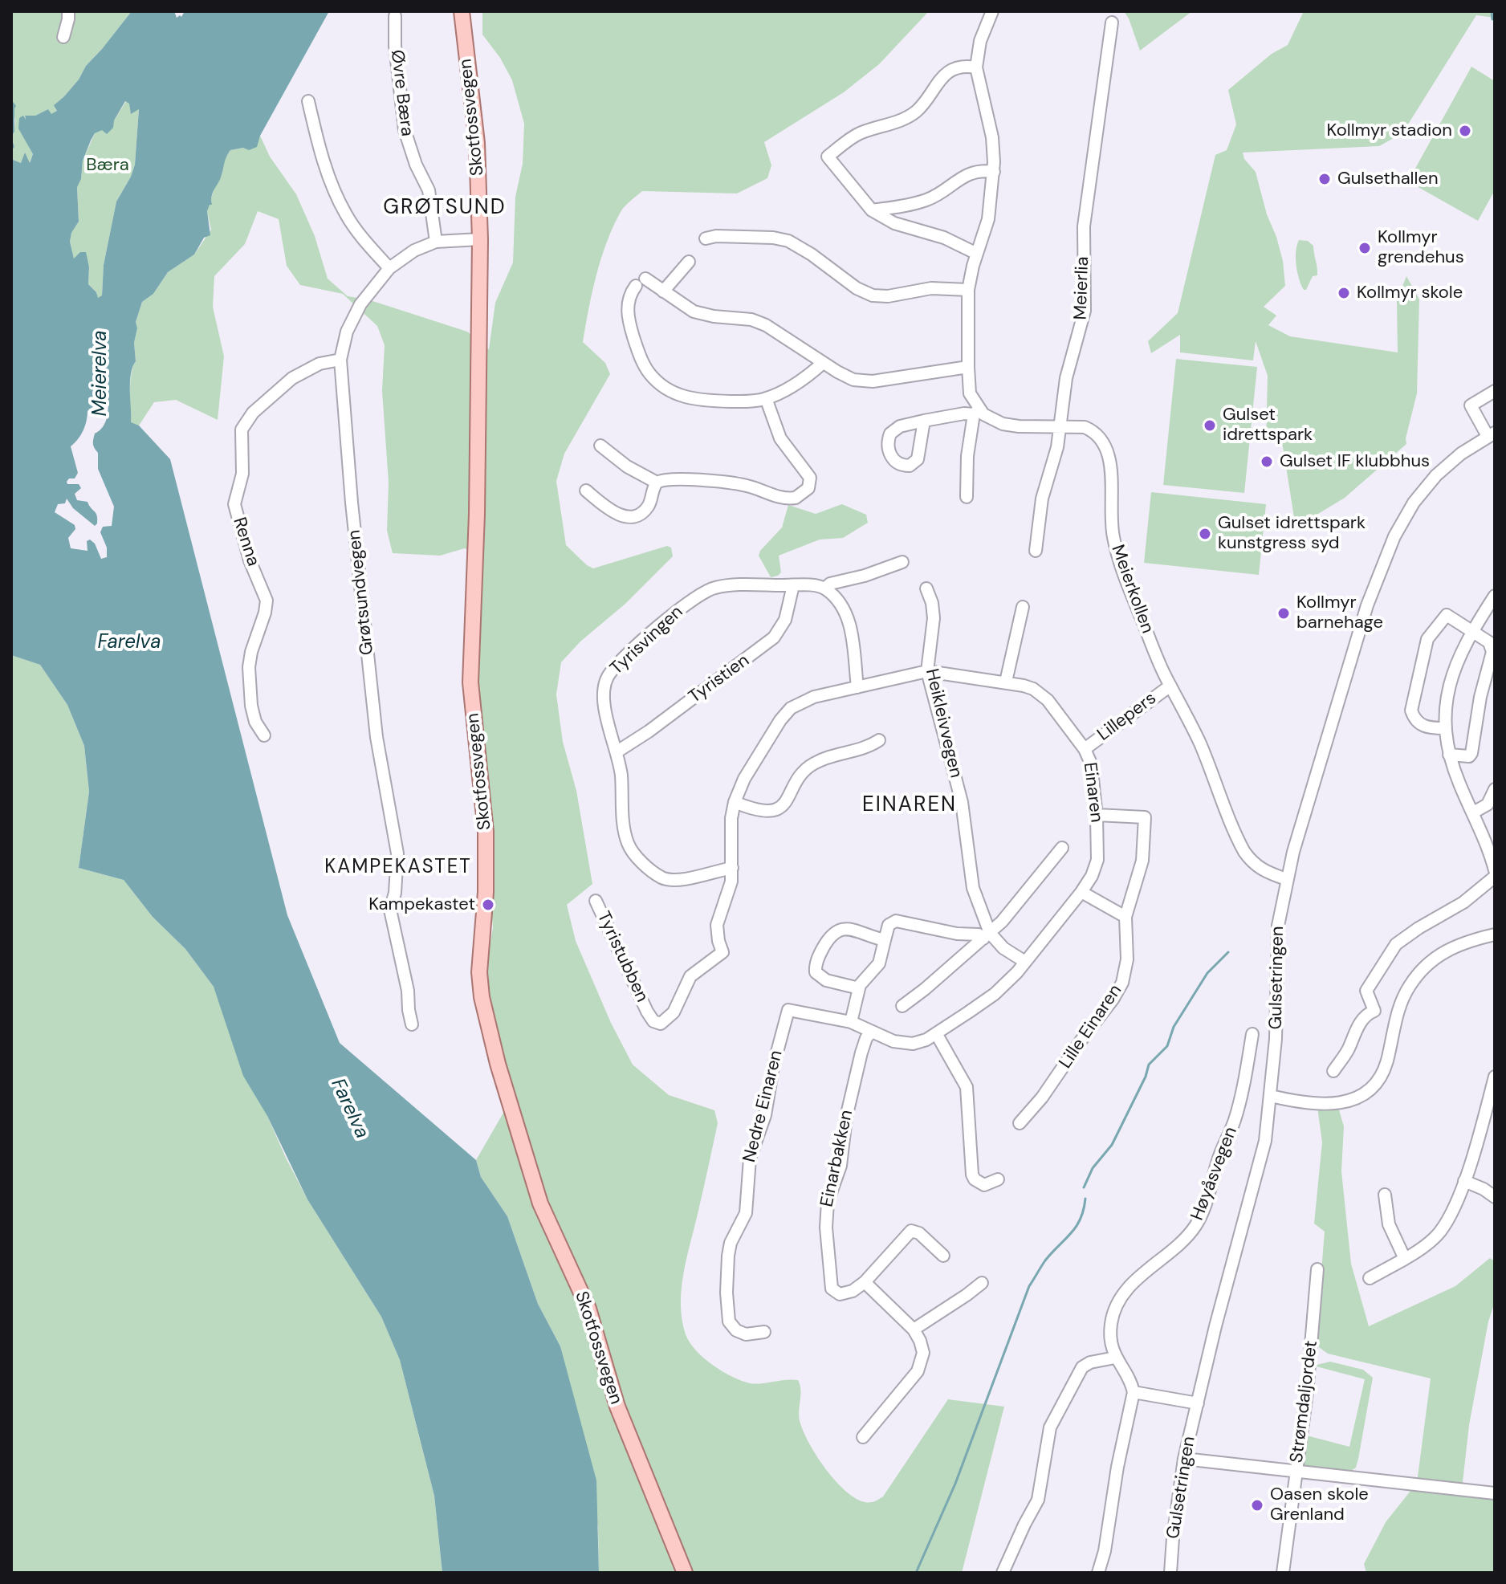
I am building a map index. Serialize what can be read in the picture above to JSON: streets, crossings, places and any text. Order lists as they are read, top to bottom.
{
  "streets": {
    "main road": ["Skotfossvegen"],
    "street": [
      "Øvre Bæra",
      "Meierlia",
      "Renna",
      "Meierkollen",
      "Grøtsundvegen",
      "Tyrisvingen",
      "Tyristien",
      "Lillepers",
      "Heikleivvegen",
      "Einaren",
      "Tyristubben",
      "Gulsetringen",
      "Lille Einaren",
      "Nedre Einaren",
      "Einarbakken",
      "Høyåsvegen",
      "Strømdaljordet"
    ]
  },
  "crossings": [
    ["Øvre Bæra", "Grøtsundvegen"],
    ["Skotfossvegen", "Grøtsundvegen"],
    ["Meierlia", "Meierkollen"],
    ["Renna", "Grøtsundvegen"],
    ["Meierkollen", "Lillepers"],
    ["Meierkollen", "Gulsetringen"],
    ["Tyrisvingen", "Tyristien"],
    ["Tyrisvingen", "Tyristubben"],
    ["Lillepers", "Einaren"],
    ["Heikleivvegen", "Einaren"],
    ["Einaren", "Lille Einaren"],
    ["Einaren", "Nedre Einaren"],
    ["Einaren", "Einarbakken"]
  ],
  "districts": ["GRØTSUND", "EINAREN", "KAMPEKASTET"],
  "water": ["Meierelva", "Farelva"],
  "parks": ["Bæra"],
  "places": [
    "Kollmyr stadion",
    "Gulsethallen",
    "Kollmyr grendehus",
    "Kollmyr skole",
    "Gulset idrettspark",
    "Gulset IF klubbhus",
    "Gulset idrettspark kunstgress syd",
    "Kollmyr barnehage",
    "Kampekastet",
    "Oasen skole Grenland"
  ]
}
